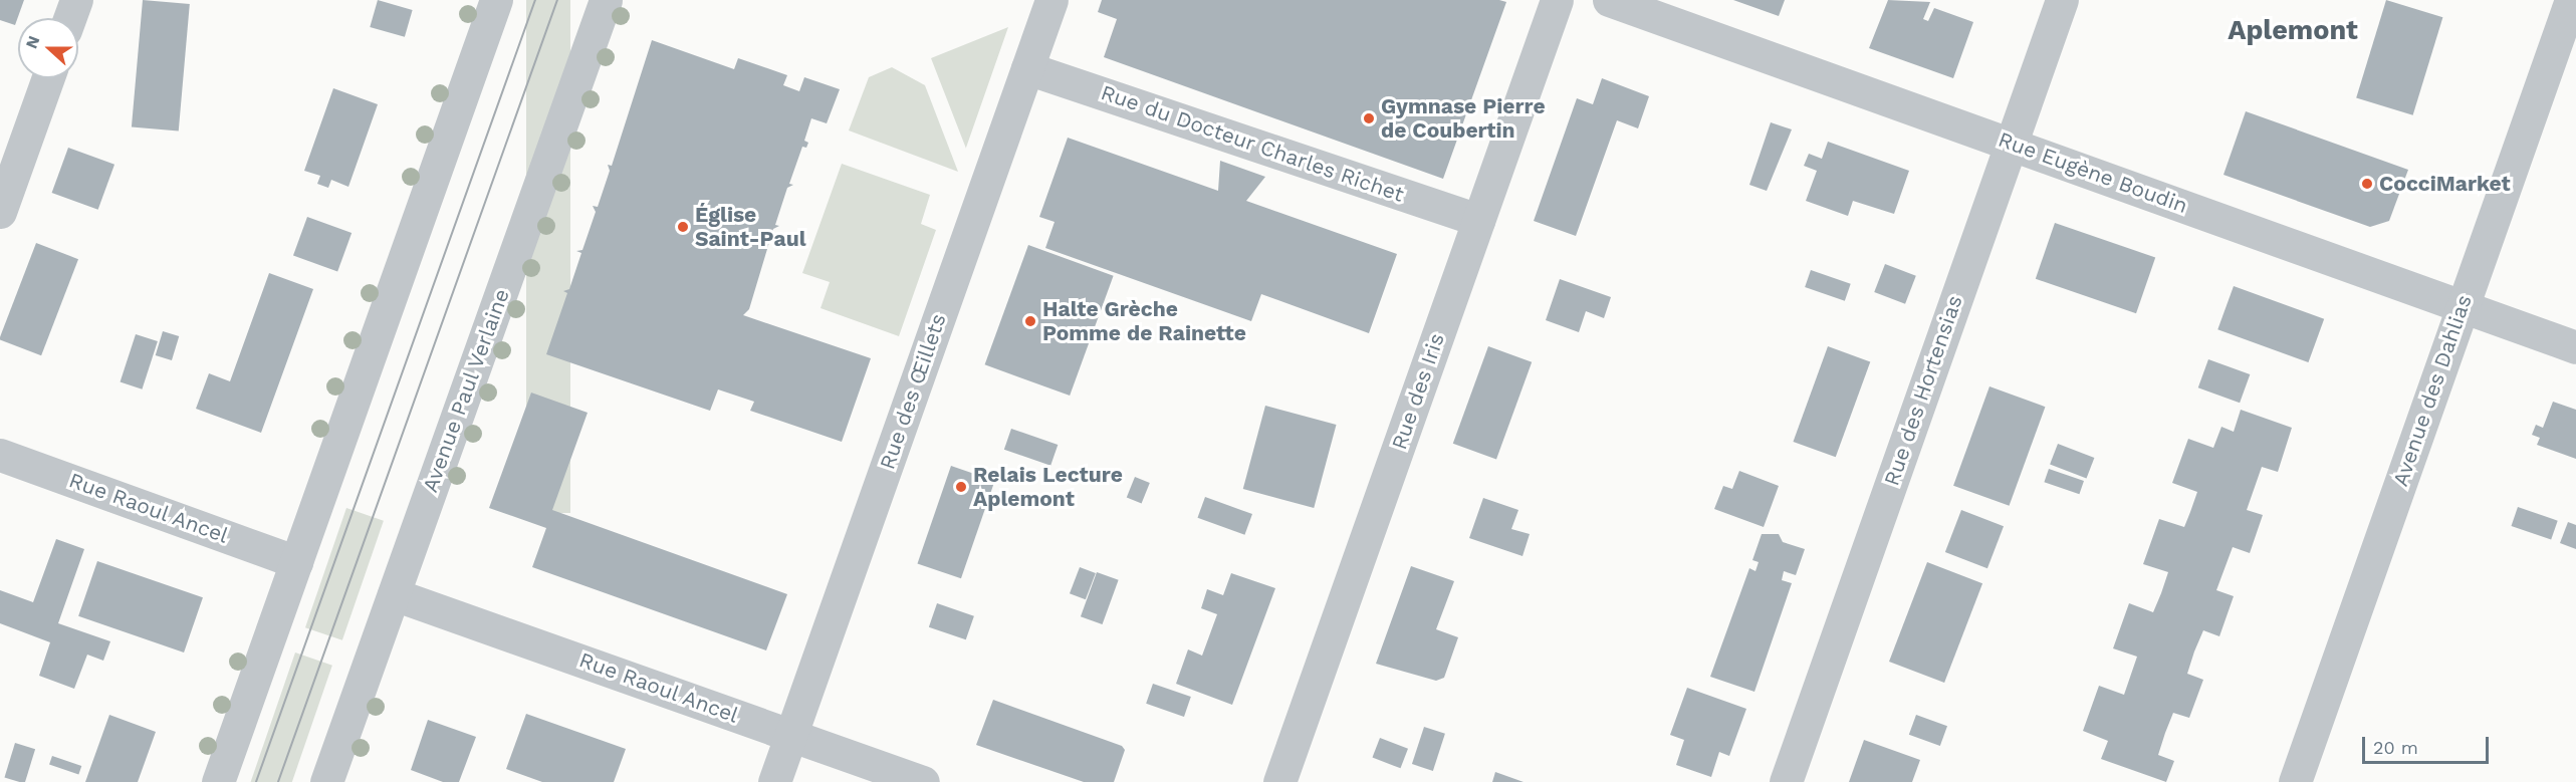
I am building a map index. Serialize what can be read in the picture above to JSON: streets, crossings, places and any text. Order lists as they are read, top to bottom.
{
  "streets": {
    "street": [
      "Rue du Docteur Charles Richet",
      "Rue Eugène Boudin",
      "Avenue Paul Verlaine",
      "Rue des Hortensias",
      "Avenue des Dahlias",
      "Rue des Œillets",
      "Rue des Iris",
      "Rue Raoul Ancel"
    ]
  },
  "crossings": [
    ["Rue du Docteur Charles Richet", "Rue des Œillets"],
    ["Rue du Docteur Charles Richet", "Rue des Iris"],
    ["Rue Eugène Boudin", "Rue des Hortensias"],
    ["Rue Eugène Boudin", "Avenue des Dahlias"],
    ["Avenue Paul Verlaine", "Rue Raoul Ancel"],
    ["Rue des Œillets", "Rue Raoul Ancel"]
  ],
  "districts": ["Aplemont"],
  "places": [
    "Gymnase Pierre de Coubertin",
    "CocciMarket",
    "Église Saint-Paul",
    "Halte Grèche Pomme de Rainette",
    "Relais Lecture Aplemont"
  ],
  "scale_bar": "20 m",
  "north": "left"
}
